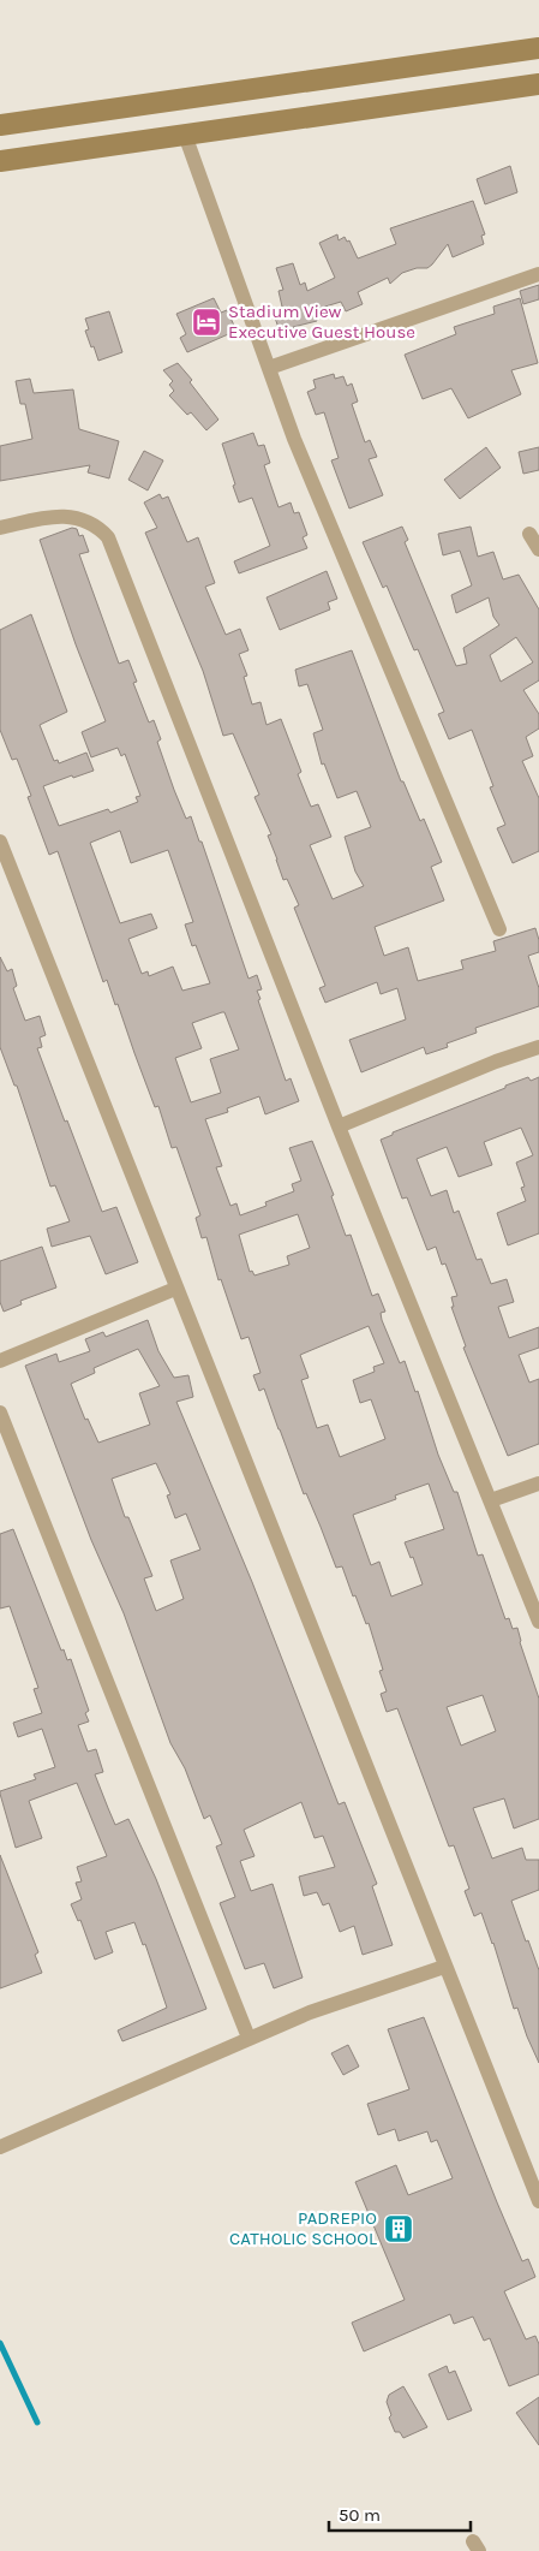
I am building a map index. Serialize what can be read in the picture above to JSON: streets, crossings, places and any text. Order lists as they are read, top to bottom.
{
  "places": {
    "hotel": ["Stadium View Executive Guest House"],
    "building": ["PADREPIO CATHOLIC SCHOOL"]
  },
  "scale_bar": "50 m"
}
